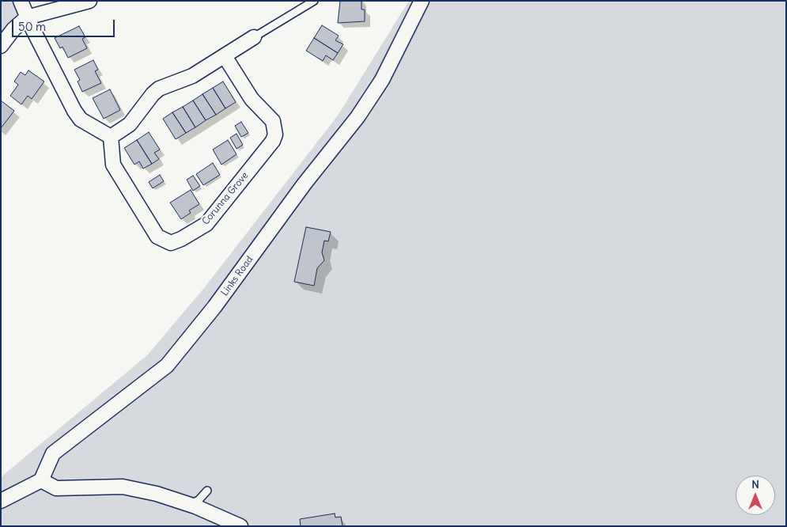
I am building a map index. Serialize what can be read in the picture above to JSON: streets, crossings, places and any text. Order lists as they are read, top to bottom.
{
  "streets": {
    "street": ["Corunna Grove", "Links Road"]
  },
  "scale_bar": "50 m",
  "north": "top"
}
